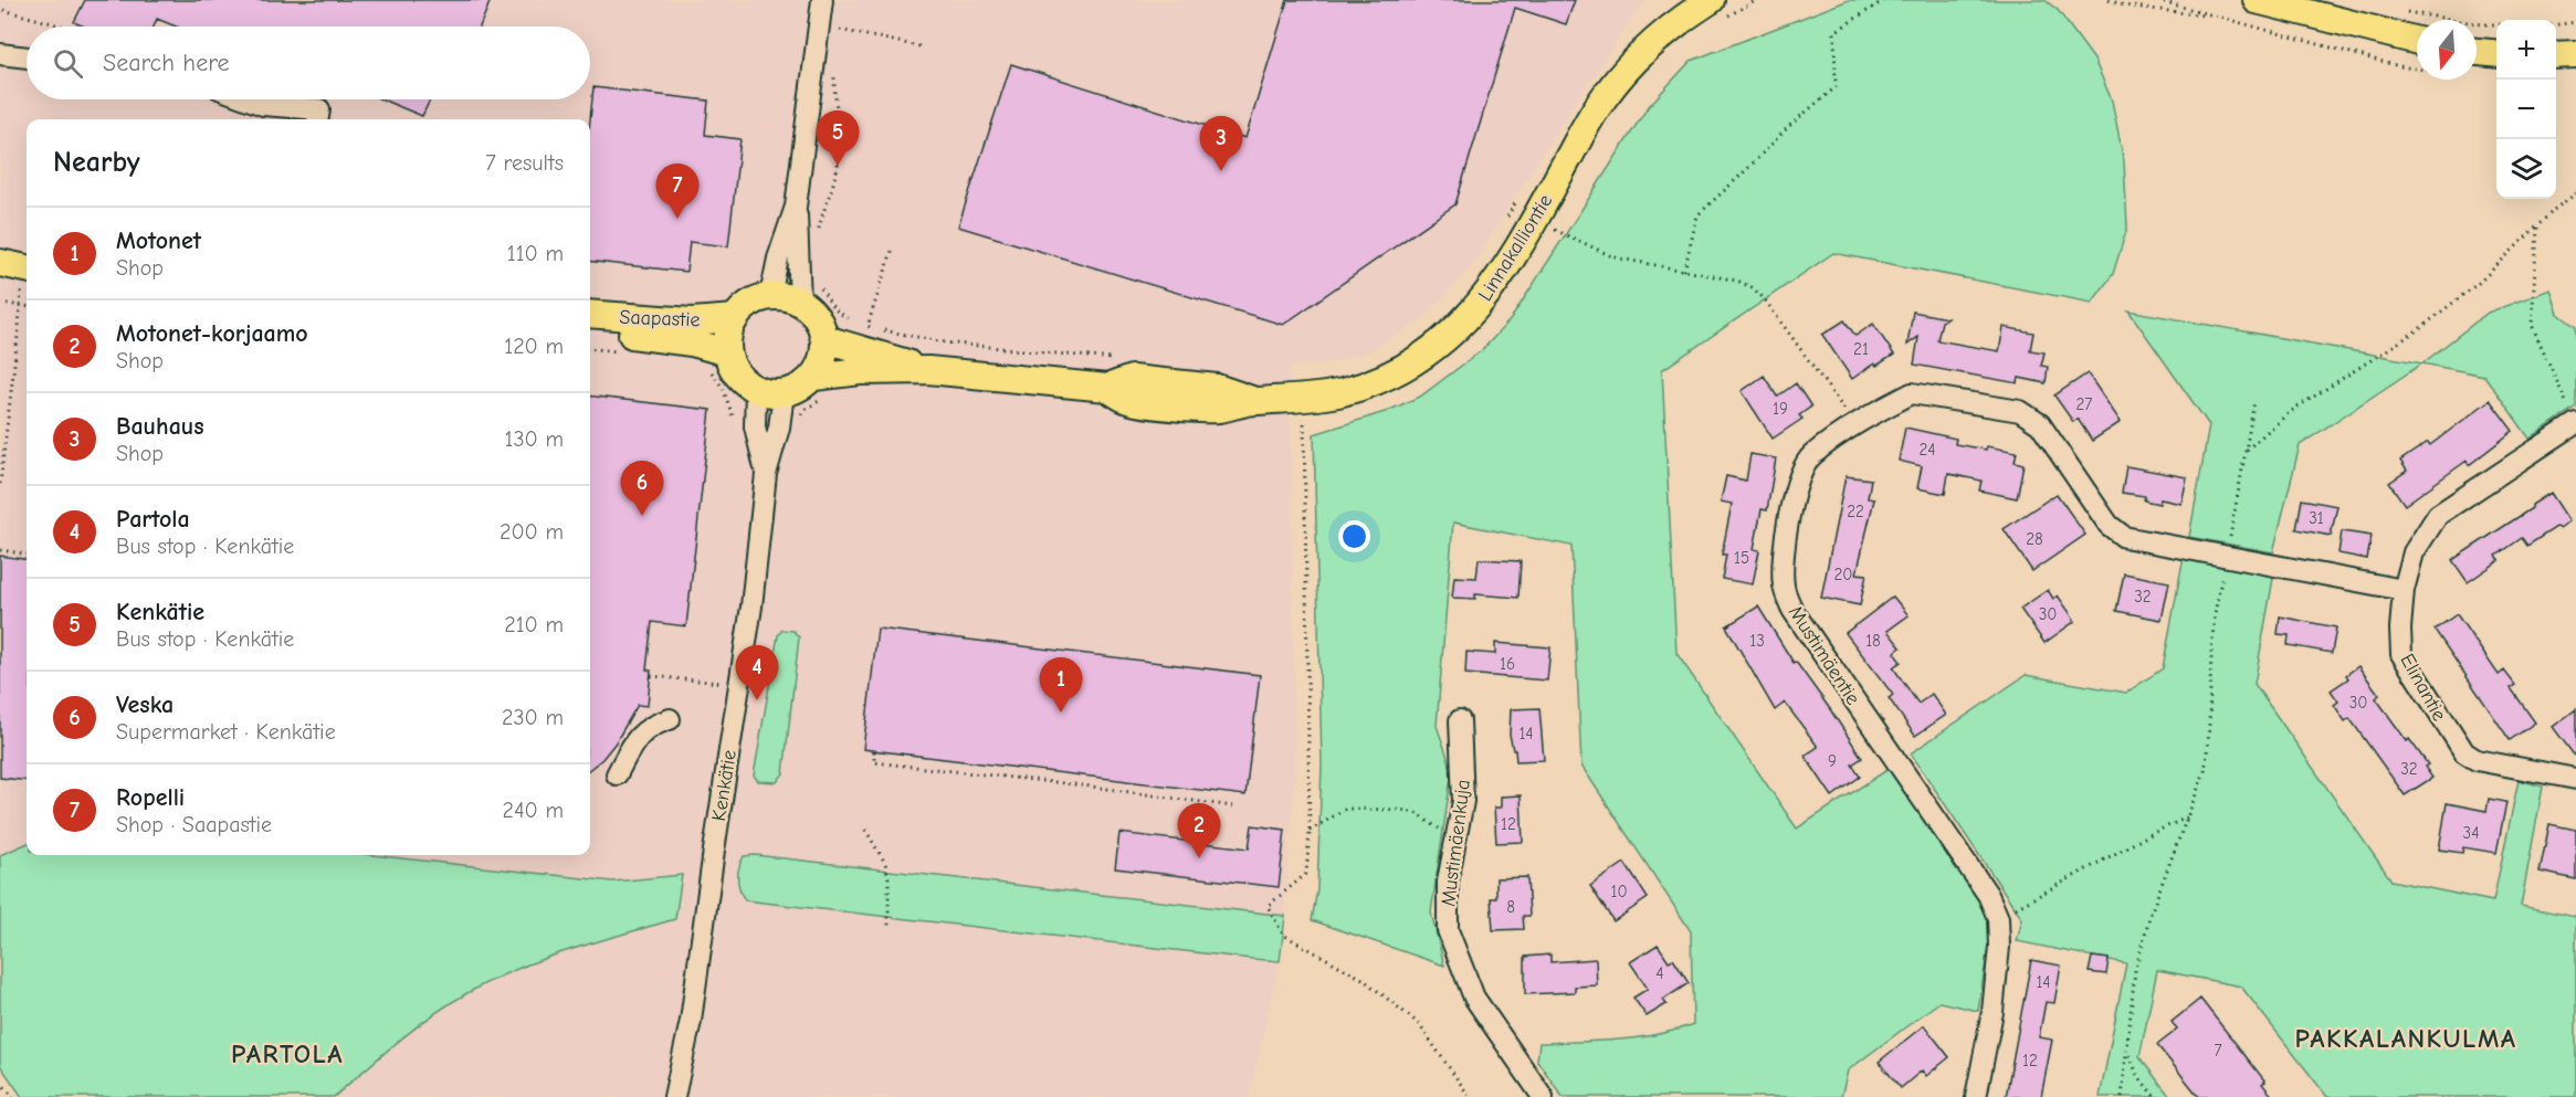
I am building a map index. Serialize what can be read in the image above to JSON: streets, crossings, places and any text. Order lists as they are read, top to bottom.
{
  "streets": {
    "main road": ["Linnakalliontie", "Saapastie"],
    "street": [
      "Mustimäentie",
      "Elinantie",
      "Kenkätie",
      "Mustimäenkuja"
    ]
  },
  "crossings": [
    ["Saapastie", "Kenkätie"],
    ["Mustimäentie", "Elinantie"]
  ],
  "districts": ["PAKKALANKULMA", "PARTOLA"],
  "house_numbers": [
    "21",
    "27",
    "19",
    "24",
    "22",
    "31",
    "28",
    "15",
    "20",
    "32",
    "30",
    "13",
    "18",
    "16",
    "30",
    "14",
    "9",
    "32",
    "12",
    "34",
    "10",
    "8",
    "4",
    "14",
    "7",
    "12"
  ],
  "north": "bottom",
  "page": {
    "map_buttons": ["+", "−"],
    "search": "Search here",
    "pins": [
      "5",
      "3",
      "7",
      "6",
      "4",
      "1",
      "2"
    ],
    "heading": ["Nearby", "7 results"],
    "list": [
      {
        "mark": "1",
        "name": "Motonet",
        "note": "Shop",
        "value": "110 m"
      },
      {
        "mark": "2",
        "name": "Motonet-korjaamo",
        "note": "Shop",
        "value": "120 m"
      },
      {
        "mark": "3",
        "name": "Bauhaus",
        "note": "Shop",
        "value": "130 m"
      },
      {
        "mark": "4",
        "name": "Partola",
        "note": "Bus stop · Kenkätie",
        "value": "200 m"
      },
      {
        "mark": "5",
        "name": "Kenkätie",
        "note": "Bus stop · Kenkätie",
        "value": "210 m"
      },
      {
        "mark": "6",
        "name": "Veska",
        "note": "Supermarket · Kenkätie",
        "value": "230 m"
      },
      {
        "mark": "7",
        "name": "Ropelli",
        "note": "Shop · Saapastie",
        "value": "240 m"
      }
    ]
  }
}
